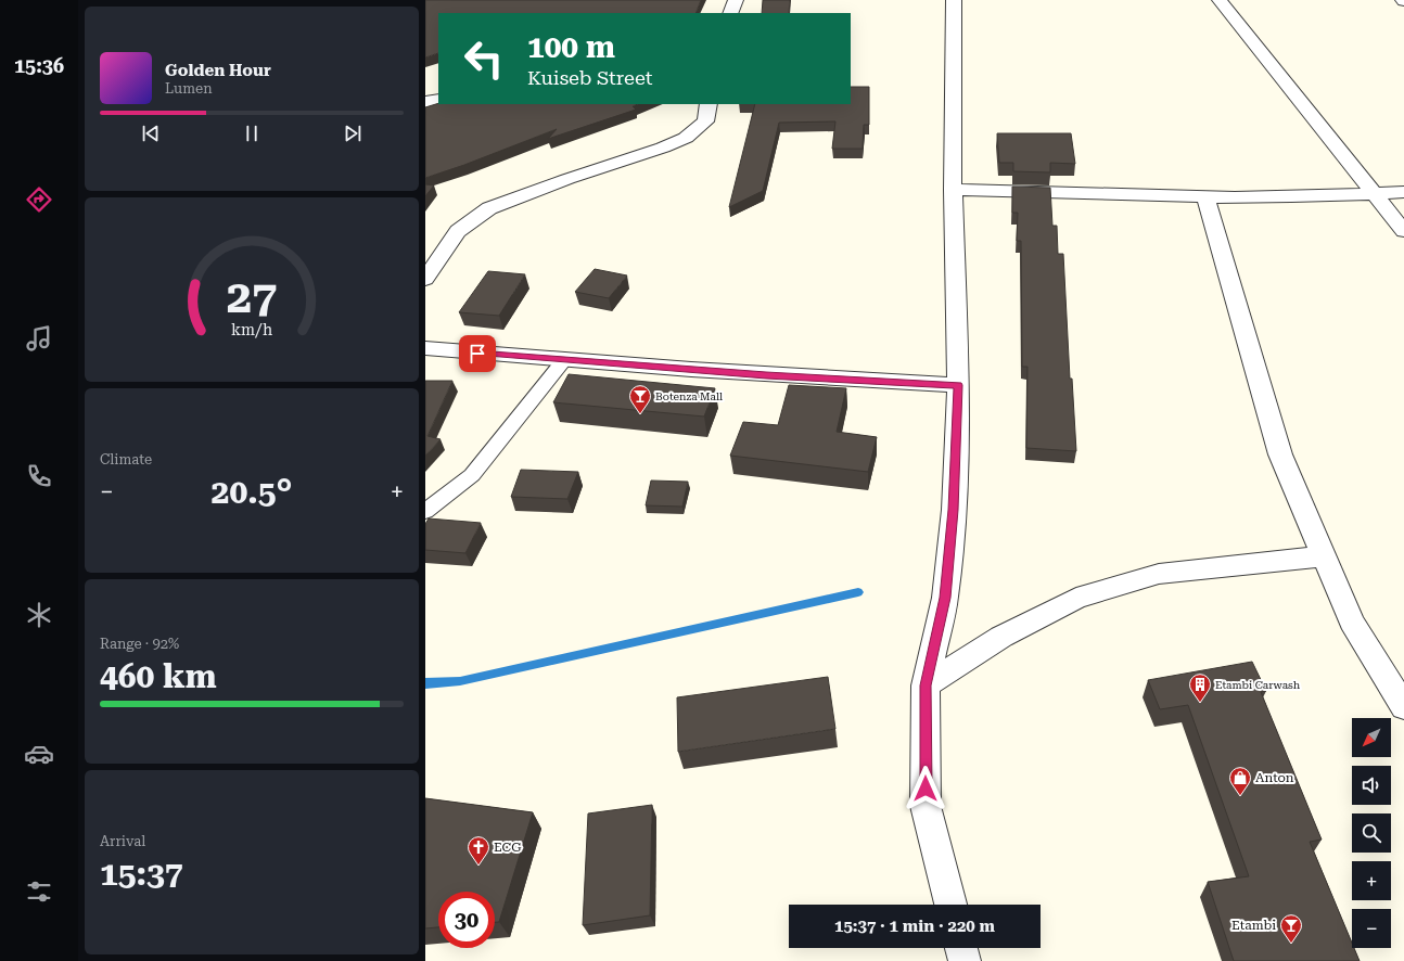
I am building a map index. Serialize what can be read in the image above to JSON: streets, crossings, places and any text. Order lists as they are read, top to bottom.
{
  "places": {
    "bar": ["Botenza Mall", "Etambi"],
    "building": ["Etambi Carwash"],
    "shop": ["Anton"],
    "church": ["ECG"]
  },
  "north": "bottom left",
  "page": {
    "tabs": "15:36",
    "turn": ["100 m", "Kuiseb Street"],
    "song": ["Golden Hour", "Lumen"],
    "tile": [
      "Climate",
      ["Range · 92%", "460 km"],
      ["Arrival", "15:37"]
    ],
    "heat": ["−", "20.5°", "+"],
    "map_buttons": ["+", "−"],
    "limit": "30",
    "trip": "15:37 · 1 min · 220 m",
    "gauge": ["27", "km/h"]
  }
}
